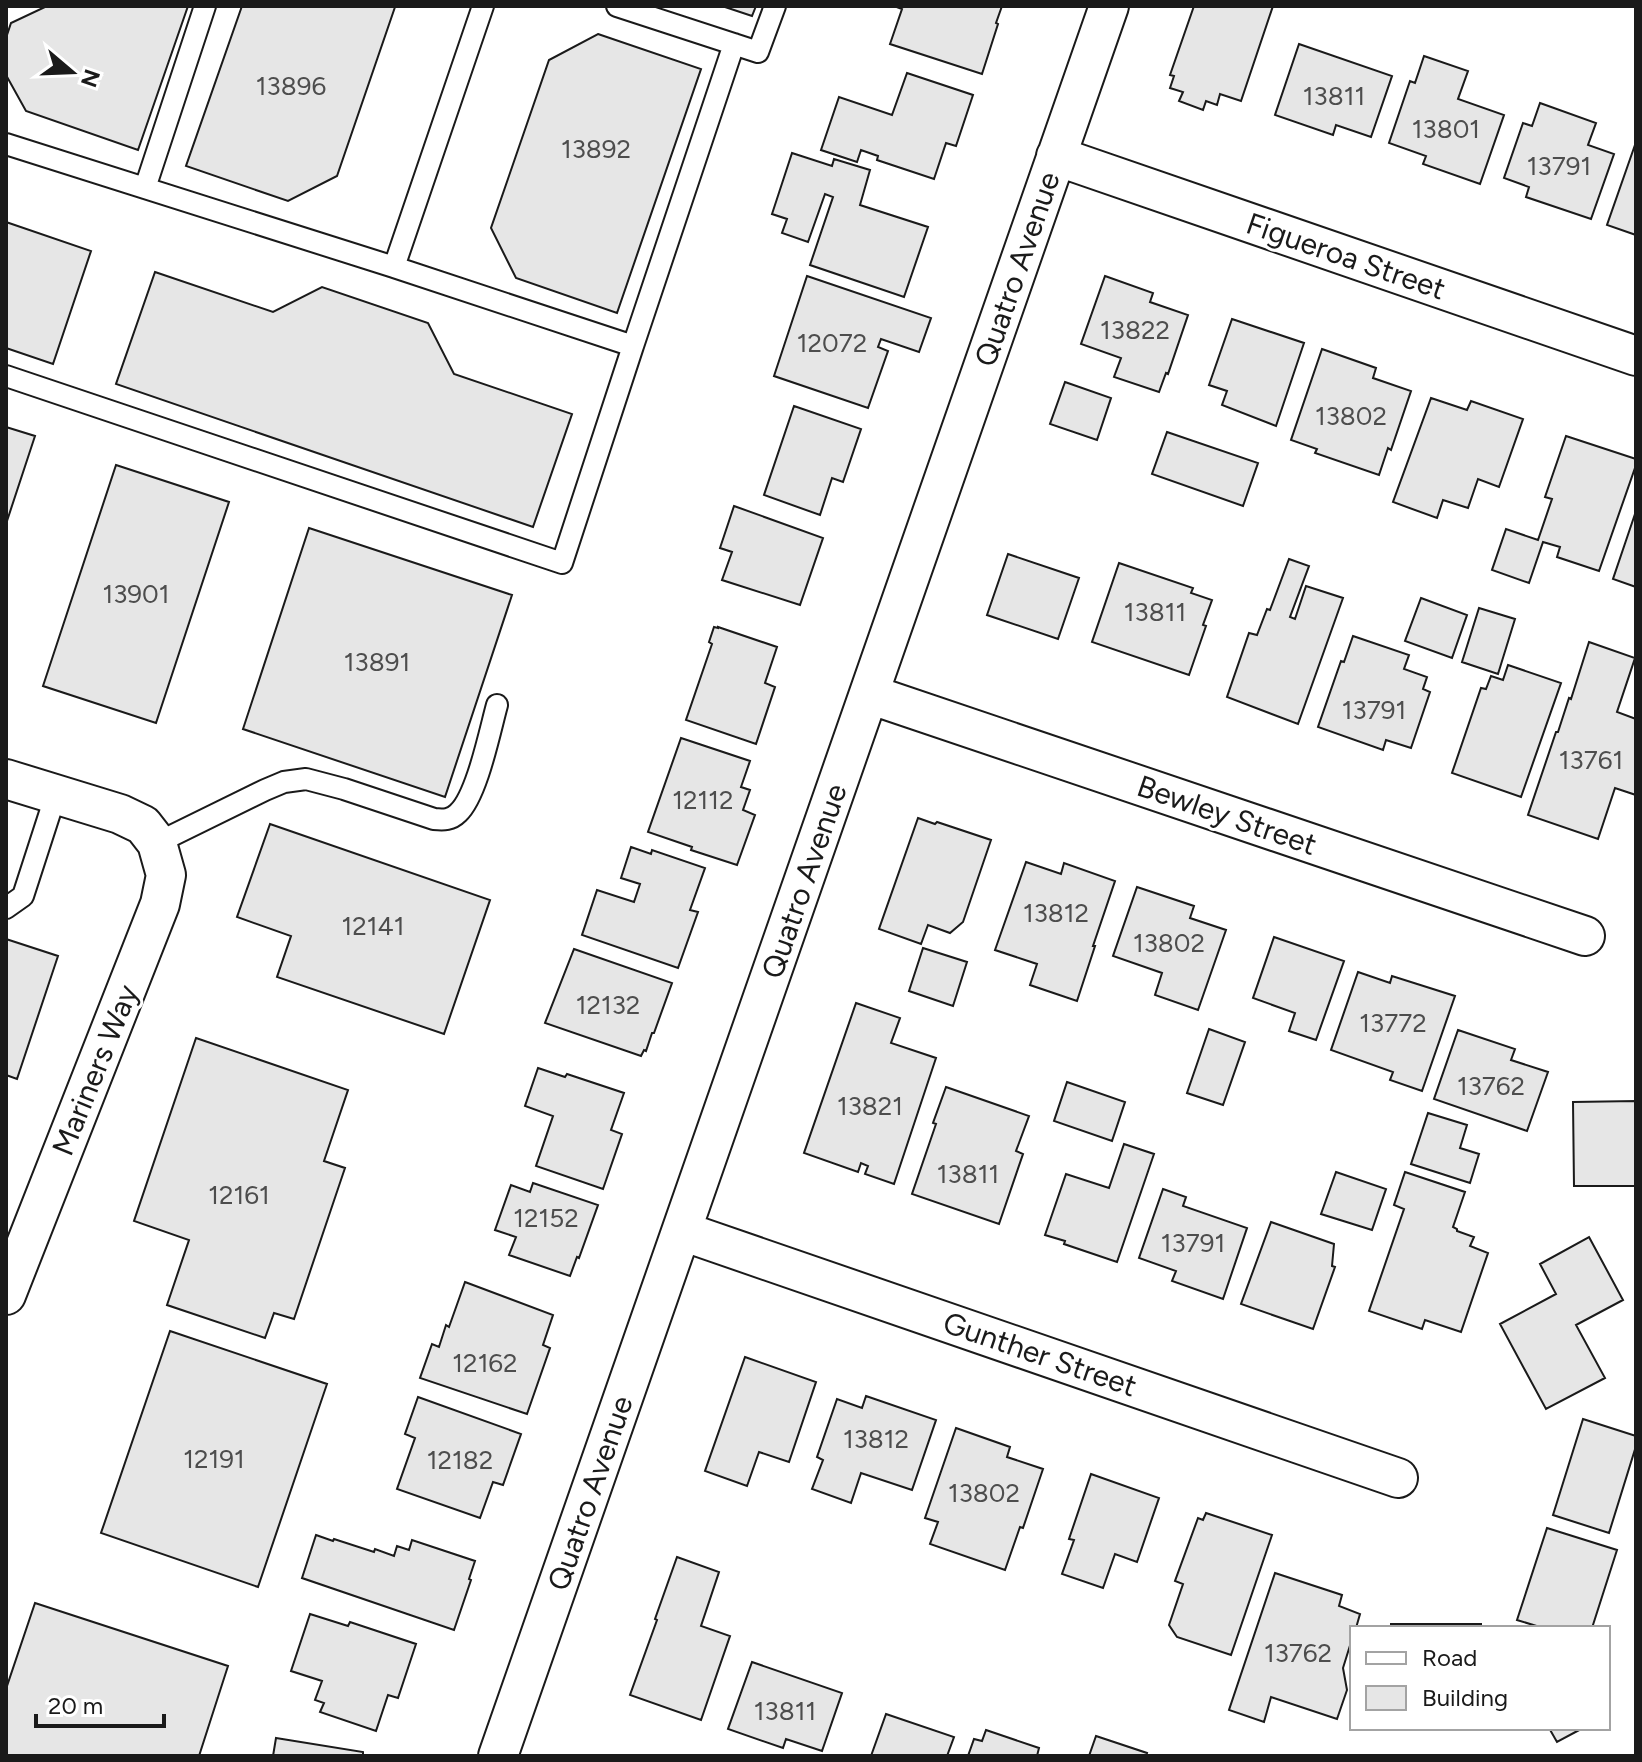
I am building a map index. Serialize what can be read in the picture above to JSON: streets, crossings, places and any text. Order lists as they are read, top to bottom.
{
  "streets": {
    "street": [
      "Figueroa Street",
      "Quatro Avenue",
      "Bewley Street",
      "Mariners Way",
      "Gunther Street"
    ]
  },
  "crossings": [
    ["Figueroa Street", "Quatro Avenue"],
    ["Quatro Avenue", "Bewley Street"],
    ["Quatro Avenue", "Gunther Street"]
  ],
  "house_numbers": [
    "13896",
    "13811",
    "13801",
    "13892",
    "13791",
    "13822",
    "12072",
    "13802",
    "13901",
    "13811",
    "13891",
    "13791",
    "13761",
    "12112",
    "13812",
    "12141",
    "13802",
    "12132",
    "13772",
    "13762",
    "13821",
    "13811",
    "12161",
    "12152",
    "13791",
    "12162",
    "13812",
    "12191",
    "12182",
    "13802",
    "13762",
    "13811"
  ],
  "legend": ["Road", "Building"],
  "scale_bar": "20 m",
  "north": "right"
}
